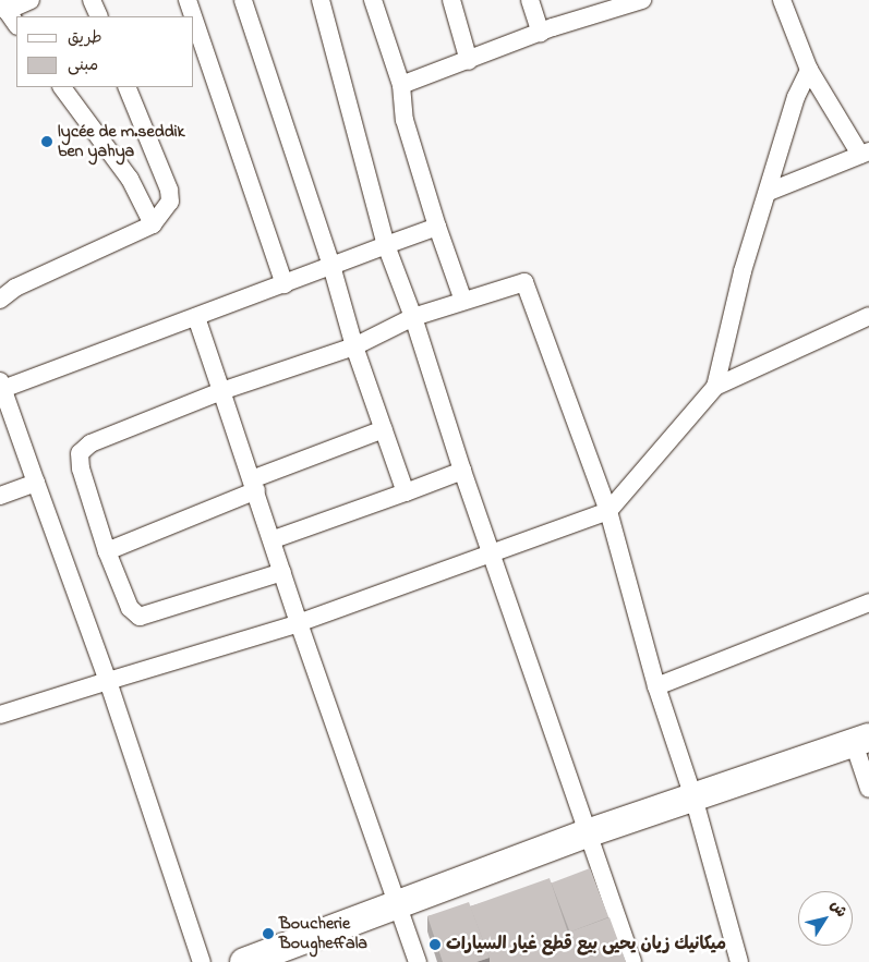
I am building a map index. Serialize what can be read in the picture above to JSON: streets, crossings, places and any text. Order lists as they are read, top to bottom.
{
  "places": ["lycée de m.seddik ben yahya", "Boucherie Bougheffala", "ميكانيك زيان يحيى بيع قطع غيار السيارات"],
  "legend": ["طريق", "مبنى"],
  "north": "top right"
}
